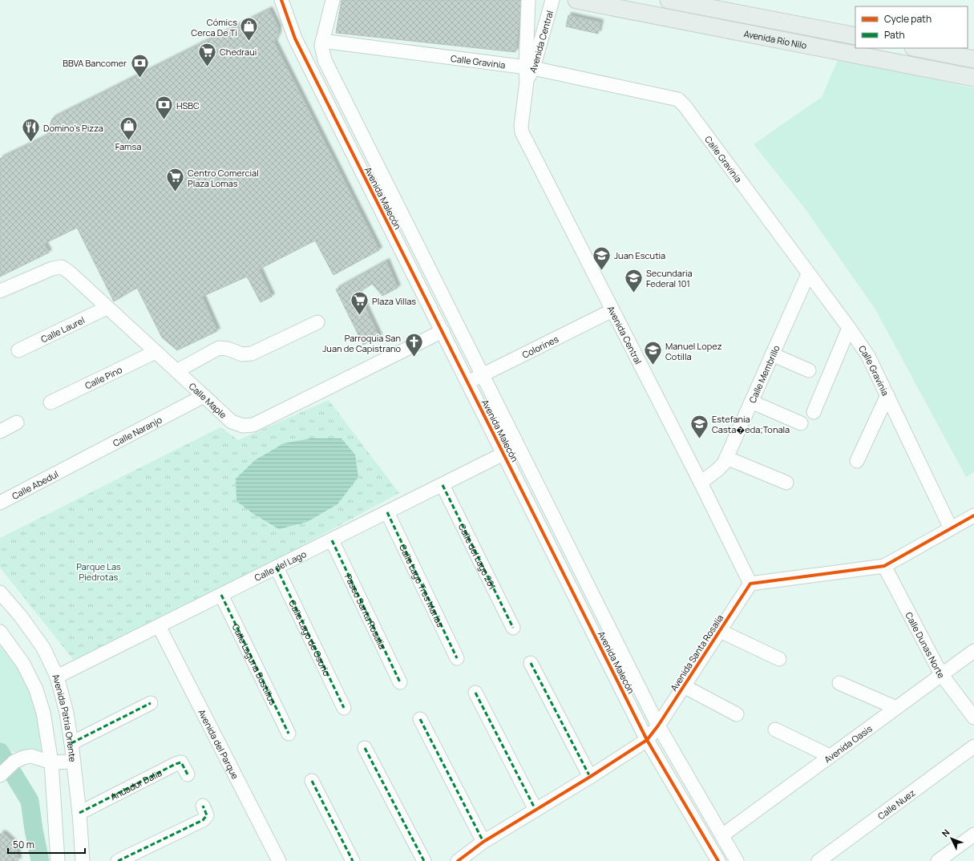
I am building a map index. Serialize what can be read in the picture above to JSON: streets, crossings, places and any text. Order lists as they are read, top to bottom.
{
  "streets": {
    "main road": ["Avenida Río Nilo"],
    "street": [
      "Avenida Central",
      "Calle Gravinia",
      "Avenida Malecón",
      "Calle Laurel",
      "Colorines",
      "Calle Membrillo",
      "Calle Pino",
      "Calle Maple",
      "Calle Naranjo",
      "Calle Abedul",
      "Calle del Lago 261",
      "Calle del Lago",
      "Calle Lago Tres Marías",
      "Paseo Santa Rosalía",
      "Calle Lago de Osorio",
      "Calle Dunas Norte",
      "Avenida Santa Rosalía",
      "Calle Laguna Bustillos",
      "Avenida Patria Oriente",
      "Avenida del Parque",
      "Avenida Oasis",
      "Andador Dalia",
      "Calle Nuez"
    ]
  },
  "crossings": [
    ["Avenida Central", "Calle Gravinia"],
    ["Avenida Central", "Colorines"],
    ["Avenida Central", "Calle Membrillo"],
    ["Avenida Central", "Avenida Santa Rosalía"],
    ["Calle Gravinia", "Avenida Malecón"],
    ["Calle Gravinia", "Calle Membrillo"],
    ["Avenida Malecón", "Colorines"],
    ["Avenida Malecón", "Calle Maple"],
    ["Avenida Malecón", "Calle del Lago"],
    ["Avenida Malecón", "Avenida Santa Rosalía"],
    ["Avenida Malecón", "Avenida Oasis"],
    ["Calle Laurel", "Calle Maple"],
    ["Calle Pino", "Calle Maple"],
    ["Calle Maple", "Calle Naranjo"],
    ["Calle Naranjo", "Calle Abedul"],
    ["Calle del Lago 261", "Calle del Lago"],
    ["Calle del Lago", "Calle Lago Tres Marías"],
    ["Calle del Lago", "Paseo Santa Rosalía"],
    ["Calle del Lago", "Calle Lago de Osorio"],
    ["Calle del Lago", "Calle Laguna Bustillos"],
    ["Calle del Lago", "Avenida Patria Oriente"],
    ["Calle del Lago", "Avenida del Parque"],
    ["Calle Dunas Norte", "Avenida Oasis"],
    ["Avenida Patria Oriente", "Andador Dalia"]
  ],
  "parks": ["Parque Las Piedrotas"],
  "places": {
    "shop": ["Cómics Cerca De Ti", "Famsa"],
    "supermarket": ["Chedraui", "Centro Comercial Plaza Lomas", "Plaza Villas"],
    "bank": ["BBVA Bancomer", "HSBC"],
    "restaurant": ["Domino's Pizza"],
    "school or university": [
      "Juan Escutia",
      "Secundaria Federal 101",
      "Manuel Lopez Cotilla",
      "Estefania Casta�eda;Tonala"
    ],
    "church": ["Parroquia San Juan de Capistrano"]
  },
  "legend": ["Cycle path", "Path"],
  "scale_bar": "50 m",
  "north": "top left"
}
